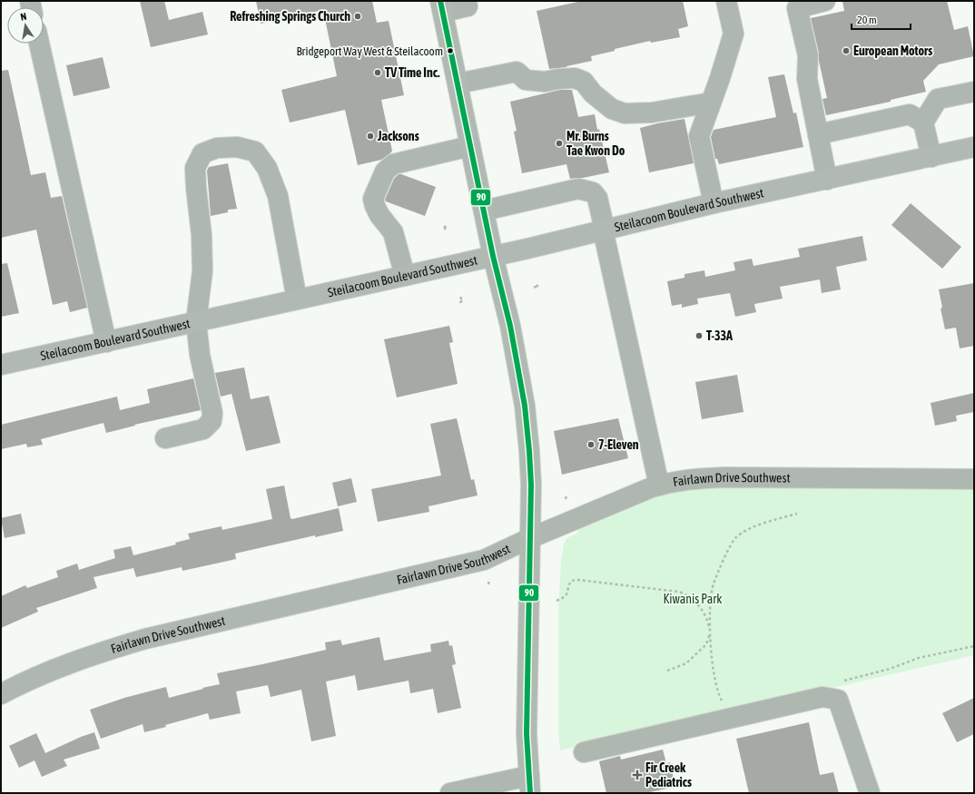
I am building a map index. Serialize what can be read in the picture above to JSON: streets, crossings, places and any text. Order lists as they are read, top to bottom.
{
  "streets": {
    "main road": ["Steilacoom Boulevard Southwest"],
    "street": ["Fairlawn Drive Southwest"]
  },
  "parks": ["Kiwanis Park"],
  "places": {
    "other": [
      "Refreshing Springs Church",
      "Bridgeport Way West & Steilacoom",
      "European Motors",
      "TV Time Inc.",
      "Jacksons",
      "Mr. Burns Tae Kwon Do",
      "T-33A",
      "7-Eleven"
    ],
    "health": ["Fir Creek Pediatrics"]
  },
  "lines": ["transit line 90"],
  "scale_bar": "20 m",
  "north": "top"
}
